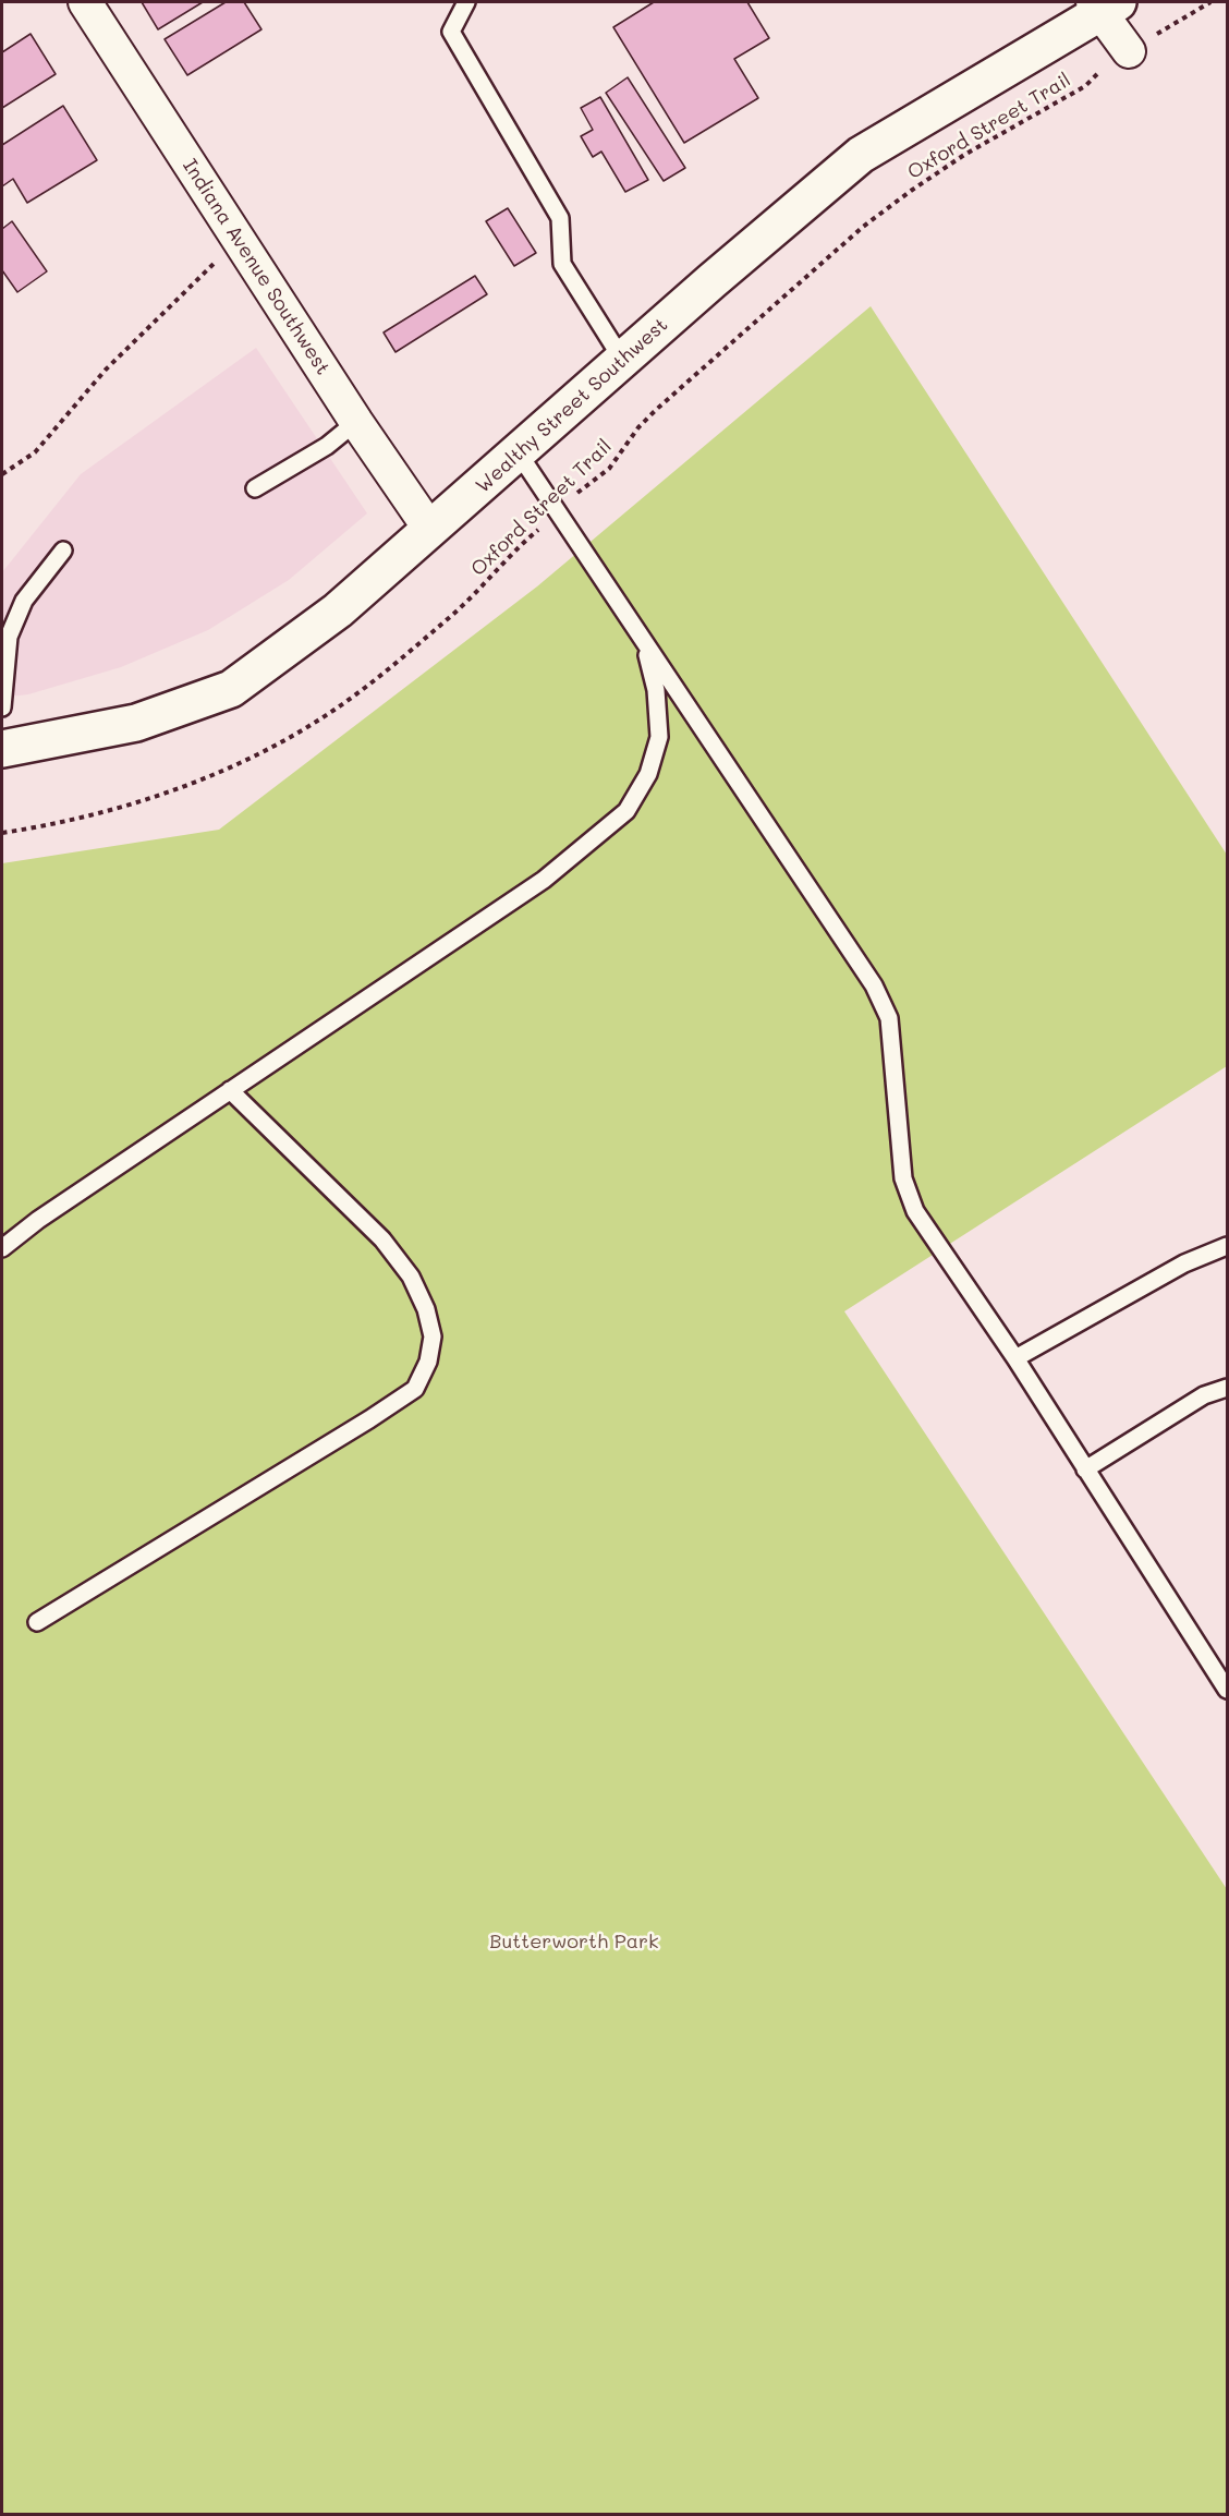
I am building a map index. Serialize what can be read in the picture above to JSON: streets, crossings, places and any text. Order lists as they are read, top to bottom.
{
  "streets": {
    "main road": ["Wealthy Street Southwest"],
    "street": ["Indiana Avenue Southwest"],
    "path": ["Oxford Street Trail"]
  },
  "crossings": [
    ["Indiana Avenue Southwest", "Wealthy Street Southwest"]
  ],
  "parks": ["Butterworth Park"]
}
